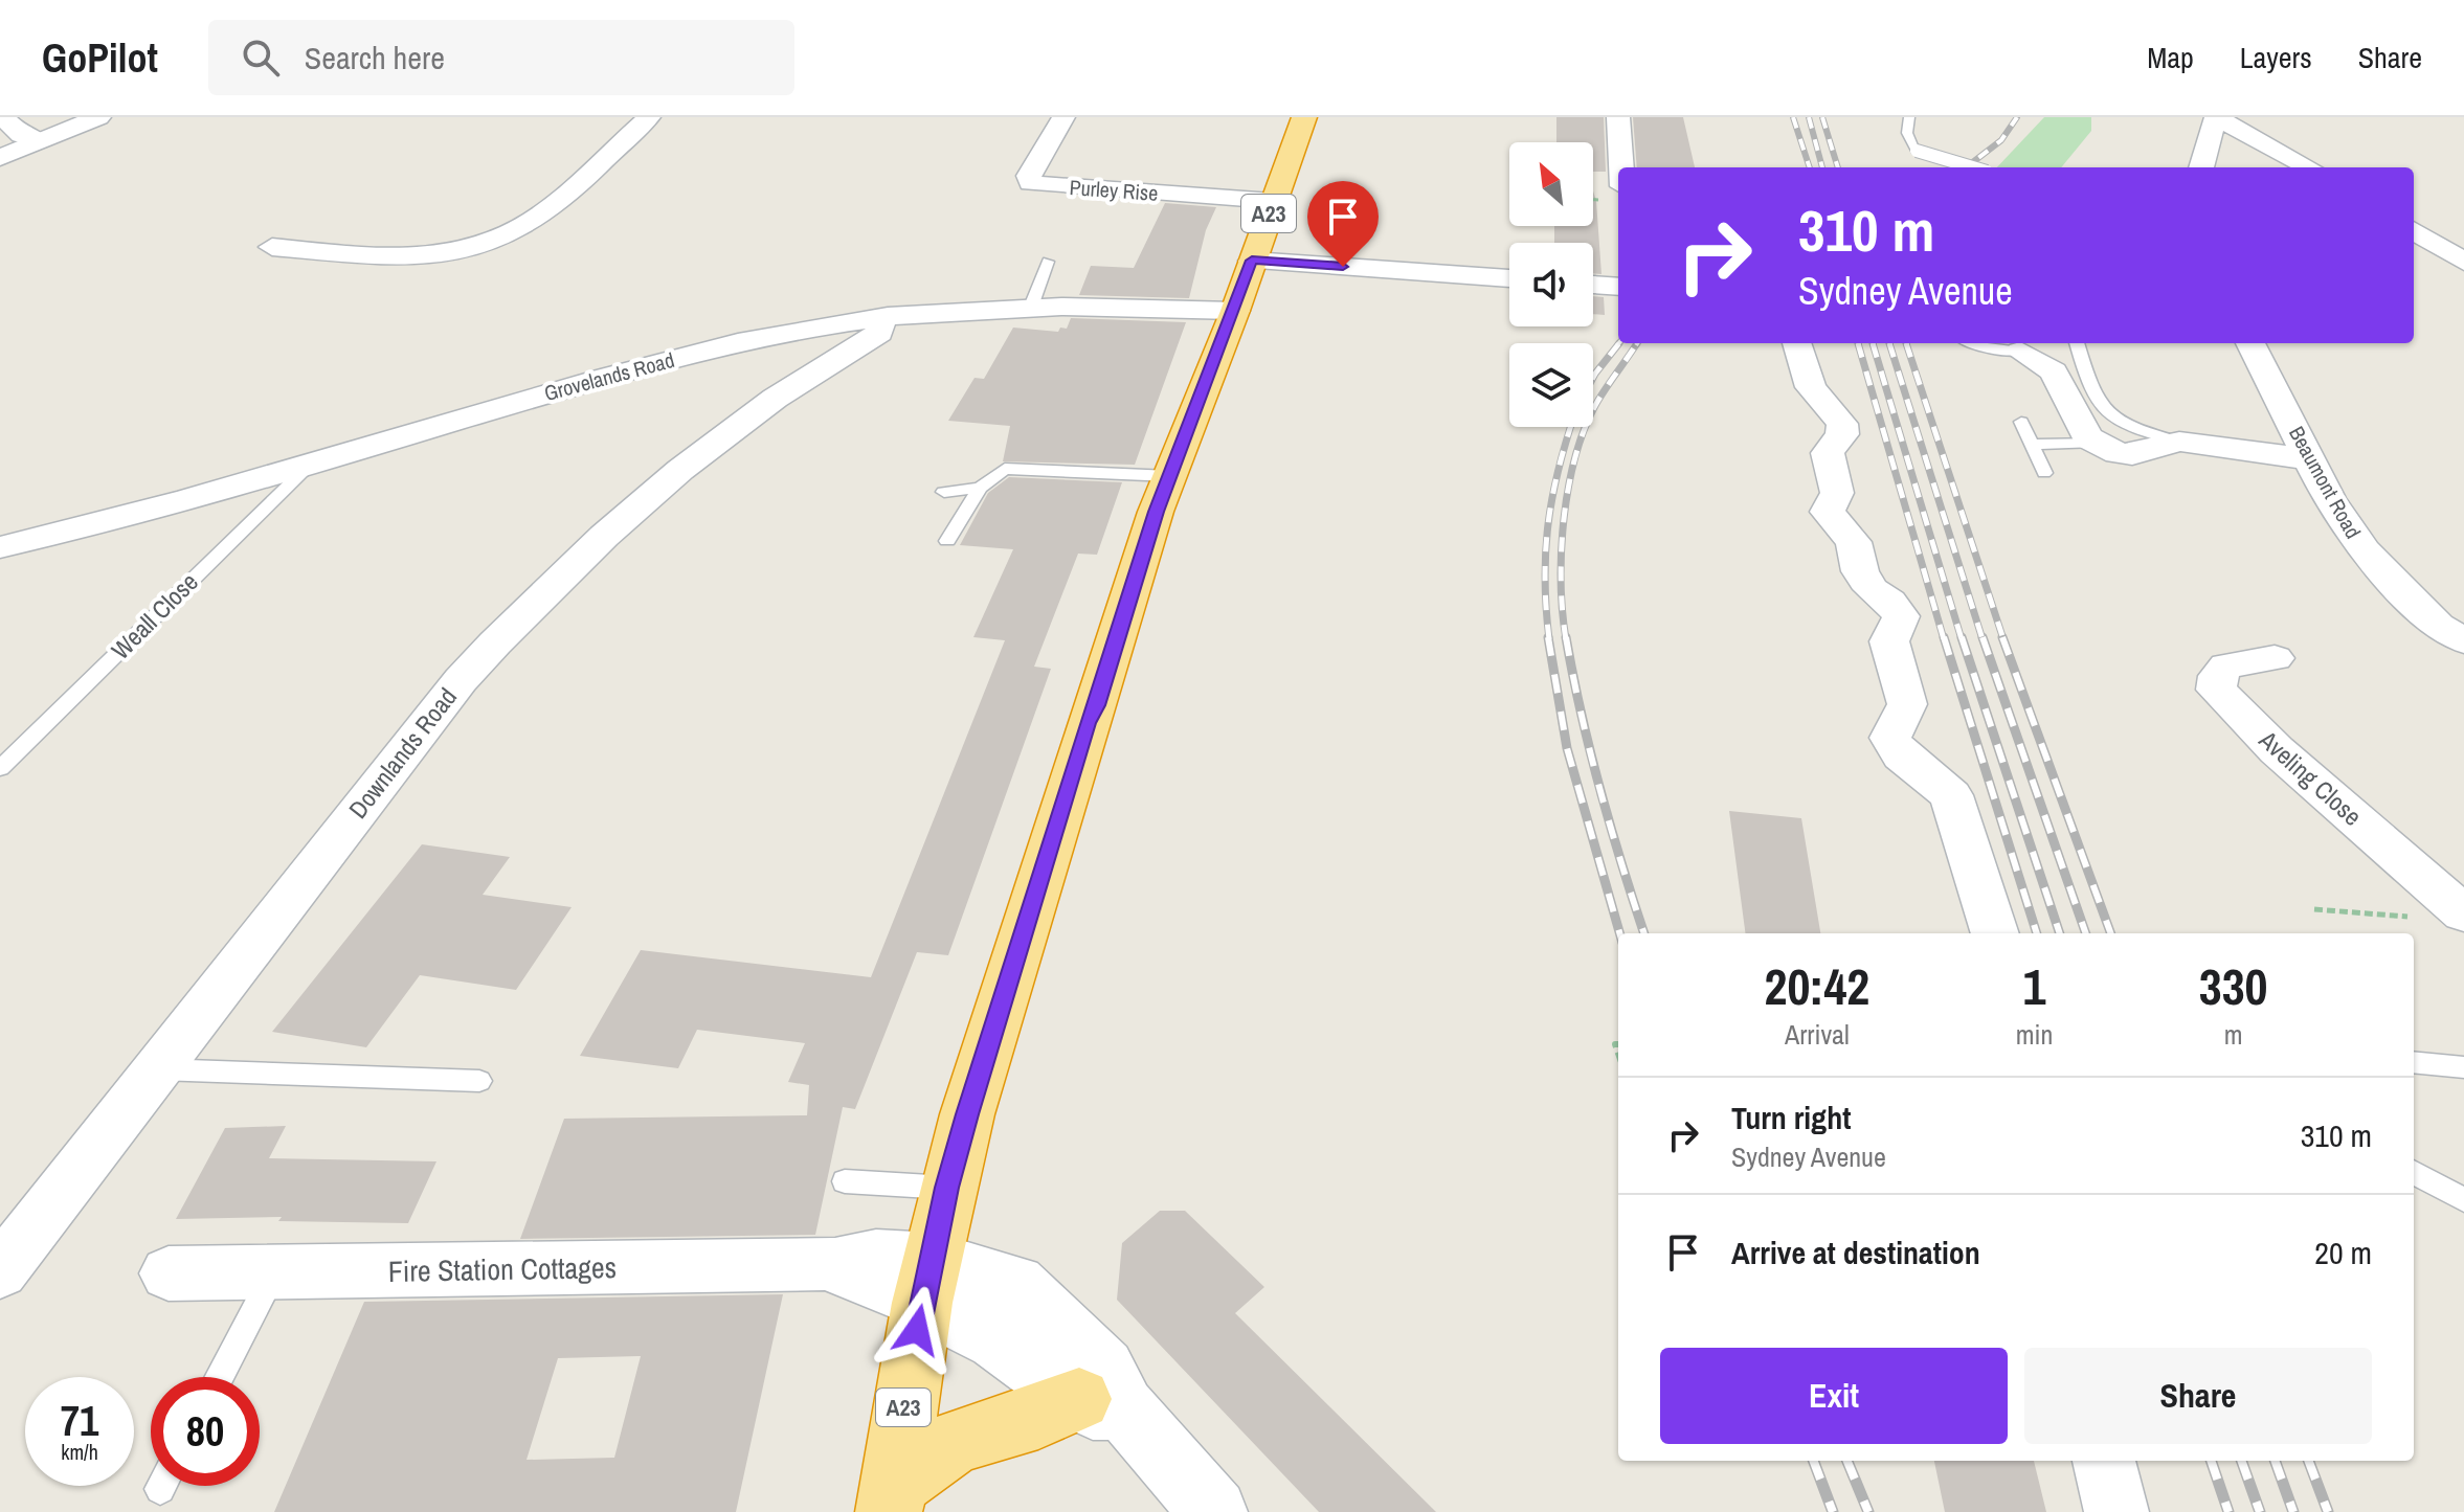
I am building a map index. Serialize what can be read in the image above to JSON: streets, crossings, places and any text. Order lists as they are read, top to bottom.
{
  "streets": {
    "highway": ["A23"],
    "street": [
      "Purley Rise",
      "Grovelands Road",
      "Beaumont Road",
      "Downlands Road",
      "Aveling Close",
      "Fire Station Cottages"
    ],
    "lane": ["Weall Close"]
  },
  "crossings": [
    ["Purley Rise", "A23"],
    ["A23", "Grovelands Road"],
    ["A23", "Fire Station Cottages"],
    ["Grovelands Road", "Weall Close"],
    ["Grovelands Road", "Downlands Road"]
  ],
  "north": "top left",
  "page": {
    "header": "GoPilot",
    "search": "Search here",
    "nav": ["Map", "Layers", "Share"],
    "turn": ["310 m", "Sydney Avenue"],
    "eta": [
      "20:42",
      "Arrival",
      "1",
      "min",
      "330",
      "m"
    ],
    "list": [
      {
        "name": "Turn right",
        "note": "Sydney Avenue",
        "value": "310 m"
      },
      {
        "name": "Arrive at destination",
        "value": "20 m"
      }
    ],
    "buttons": ["Exit", "Share"],
    "speed": "71 km/h",
    "limit": "80"
  }
}
